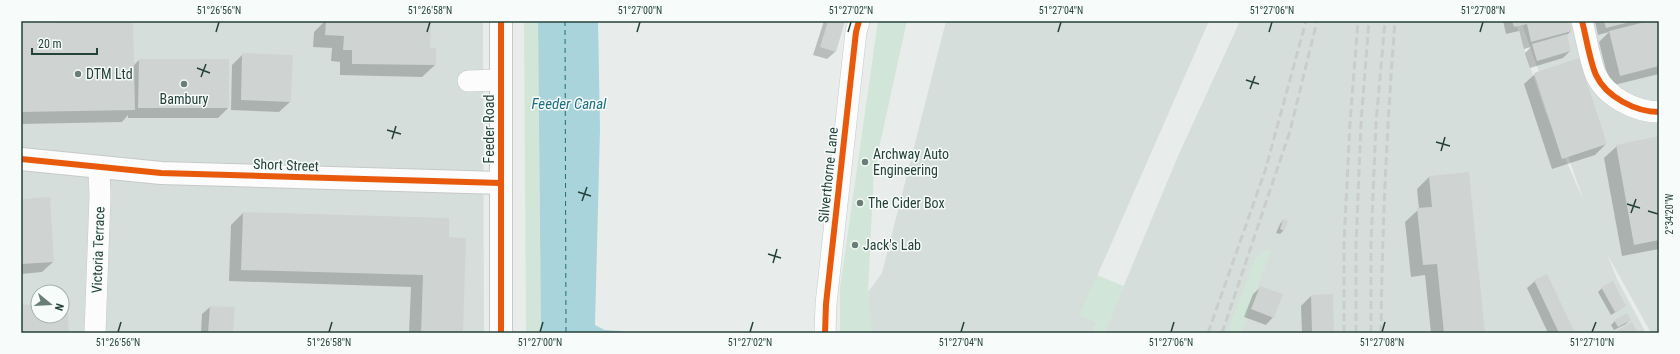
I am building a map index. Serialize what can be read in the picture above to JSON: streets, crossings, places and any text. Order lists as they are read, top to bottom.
{
  "streets": {
    "street": [
      "Feeder Road",
      "Short Street",
      "Silverthorne Lane",
      "Victoria Terrace"
    ]
  },
  "crossings": [
    ["Feeder Road", "Short Street"],
    ["Short Street", "Victoria Terrace"]
  ],
  "water": ["Feeder Canal"],
  "places": [
    "DTM Ltd",
    "Bambury",
    "Archway Auto Engineering",
    "The Cider Box",
    "Jack's Lab"
  ],
  "scale_bar": "20 m",
  "north": "right",
  "coordinates": [
    "51°26'56\"N",
    "51°26'58\"N",
    "51°27'00\"N",
    "51°27'02\"N",
    "51°27'04\"N",
    "51°27'06\"N",
    "51°27'08\"N",
    "2°34'20\"W",
    "51°27'10\"N"
  ]
}
